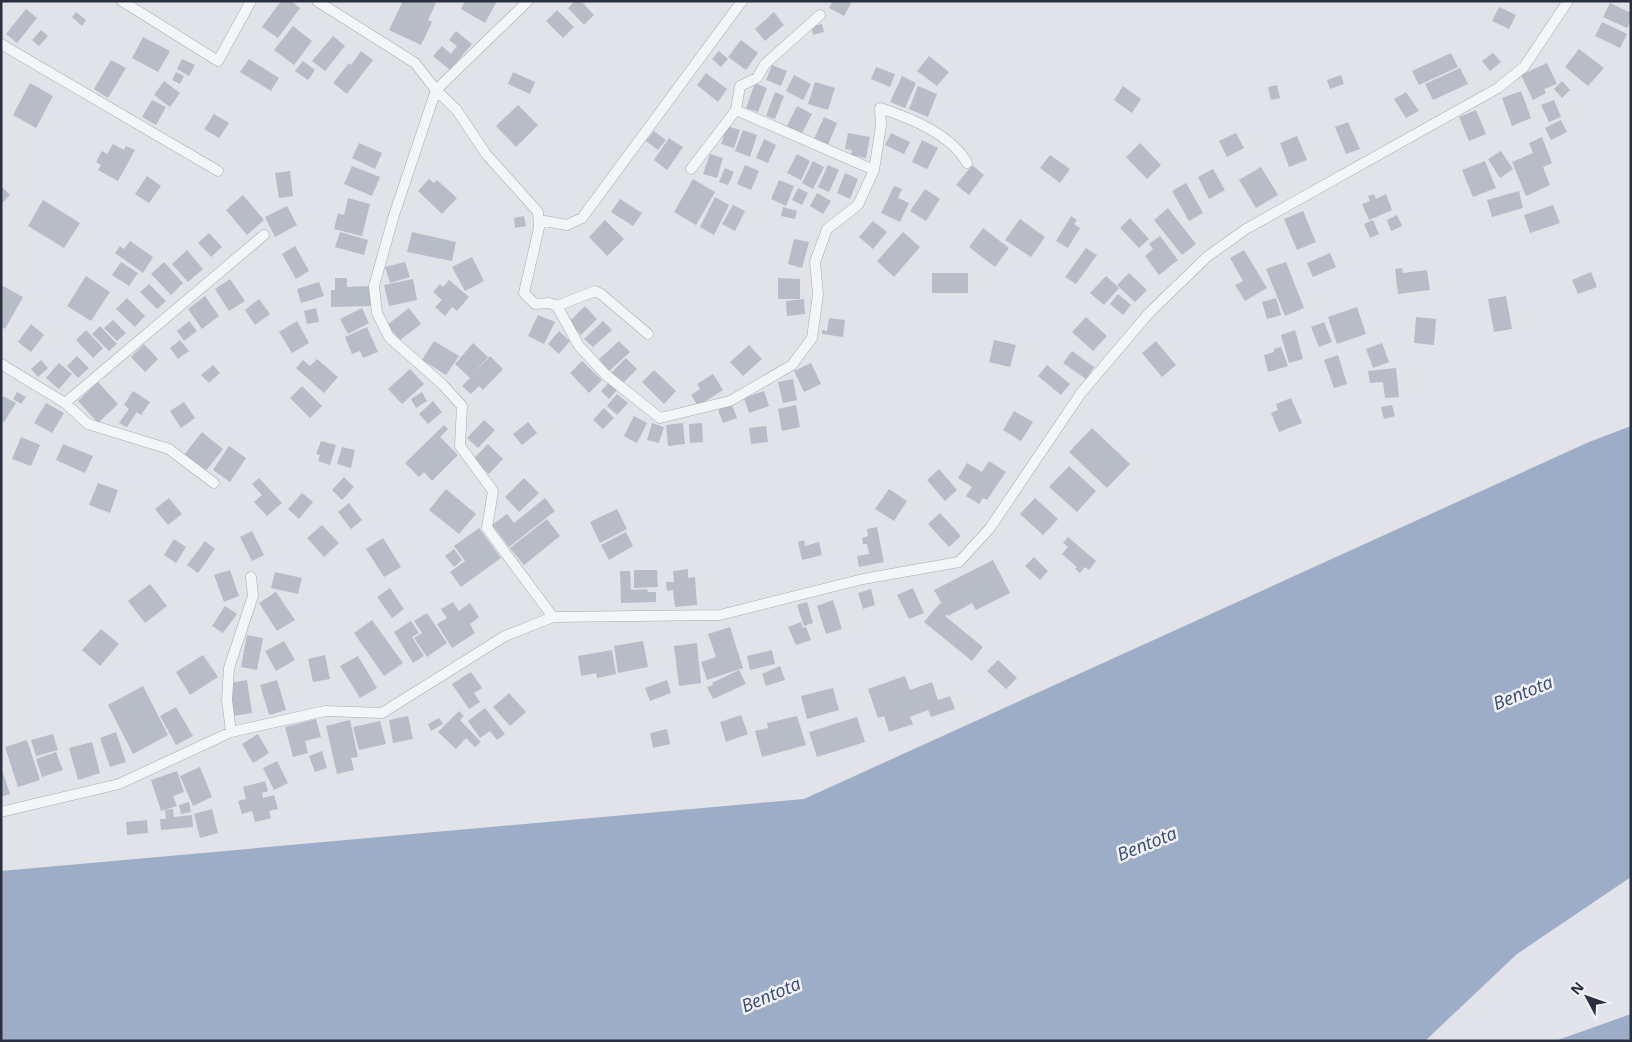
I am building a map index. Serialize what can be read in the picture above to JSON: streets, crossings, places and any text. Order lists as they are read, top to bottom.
{
  "water": ["Bentota"],
  "north": "top left"
}
